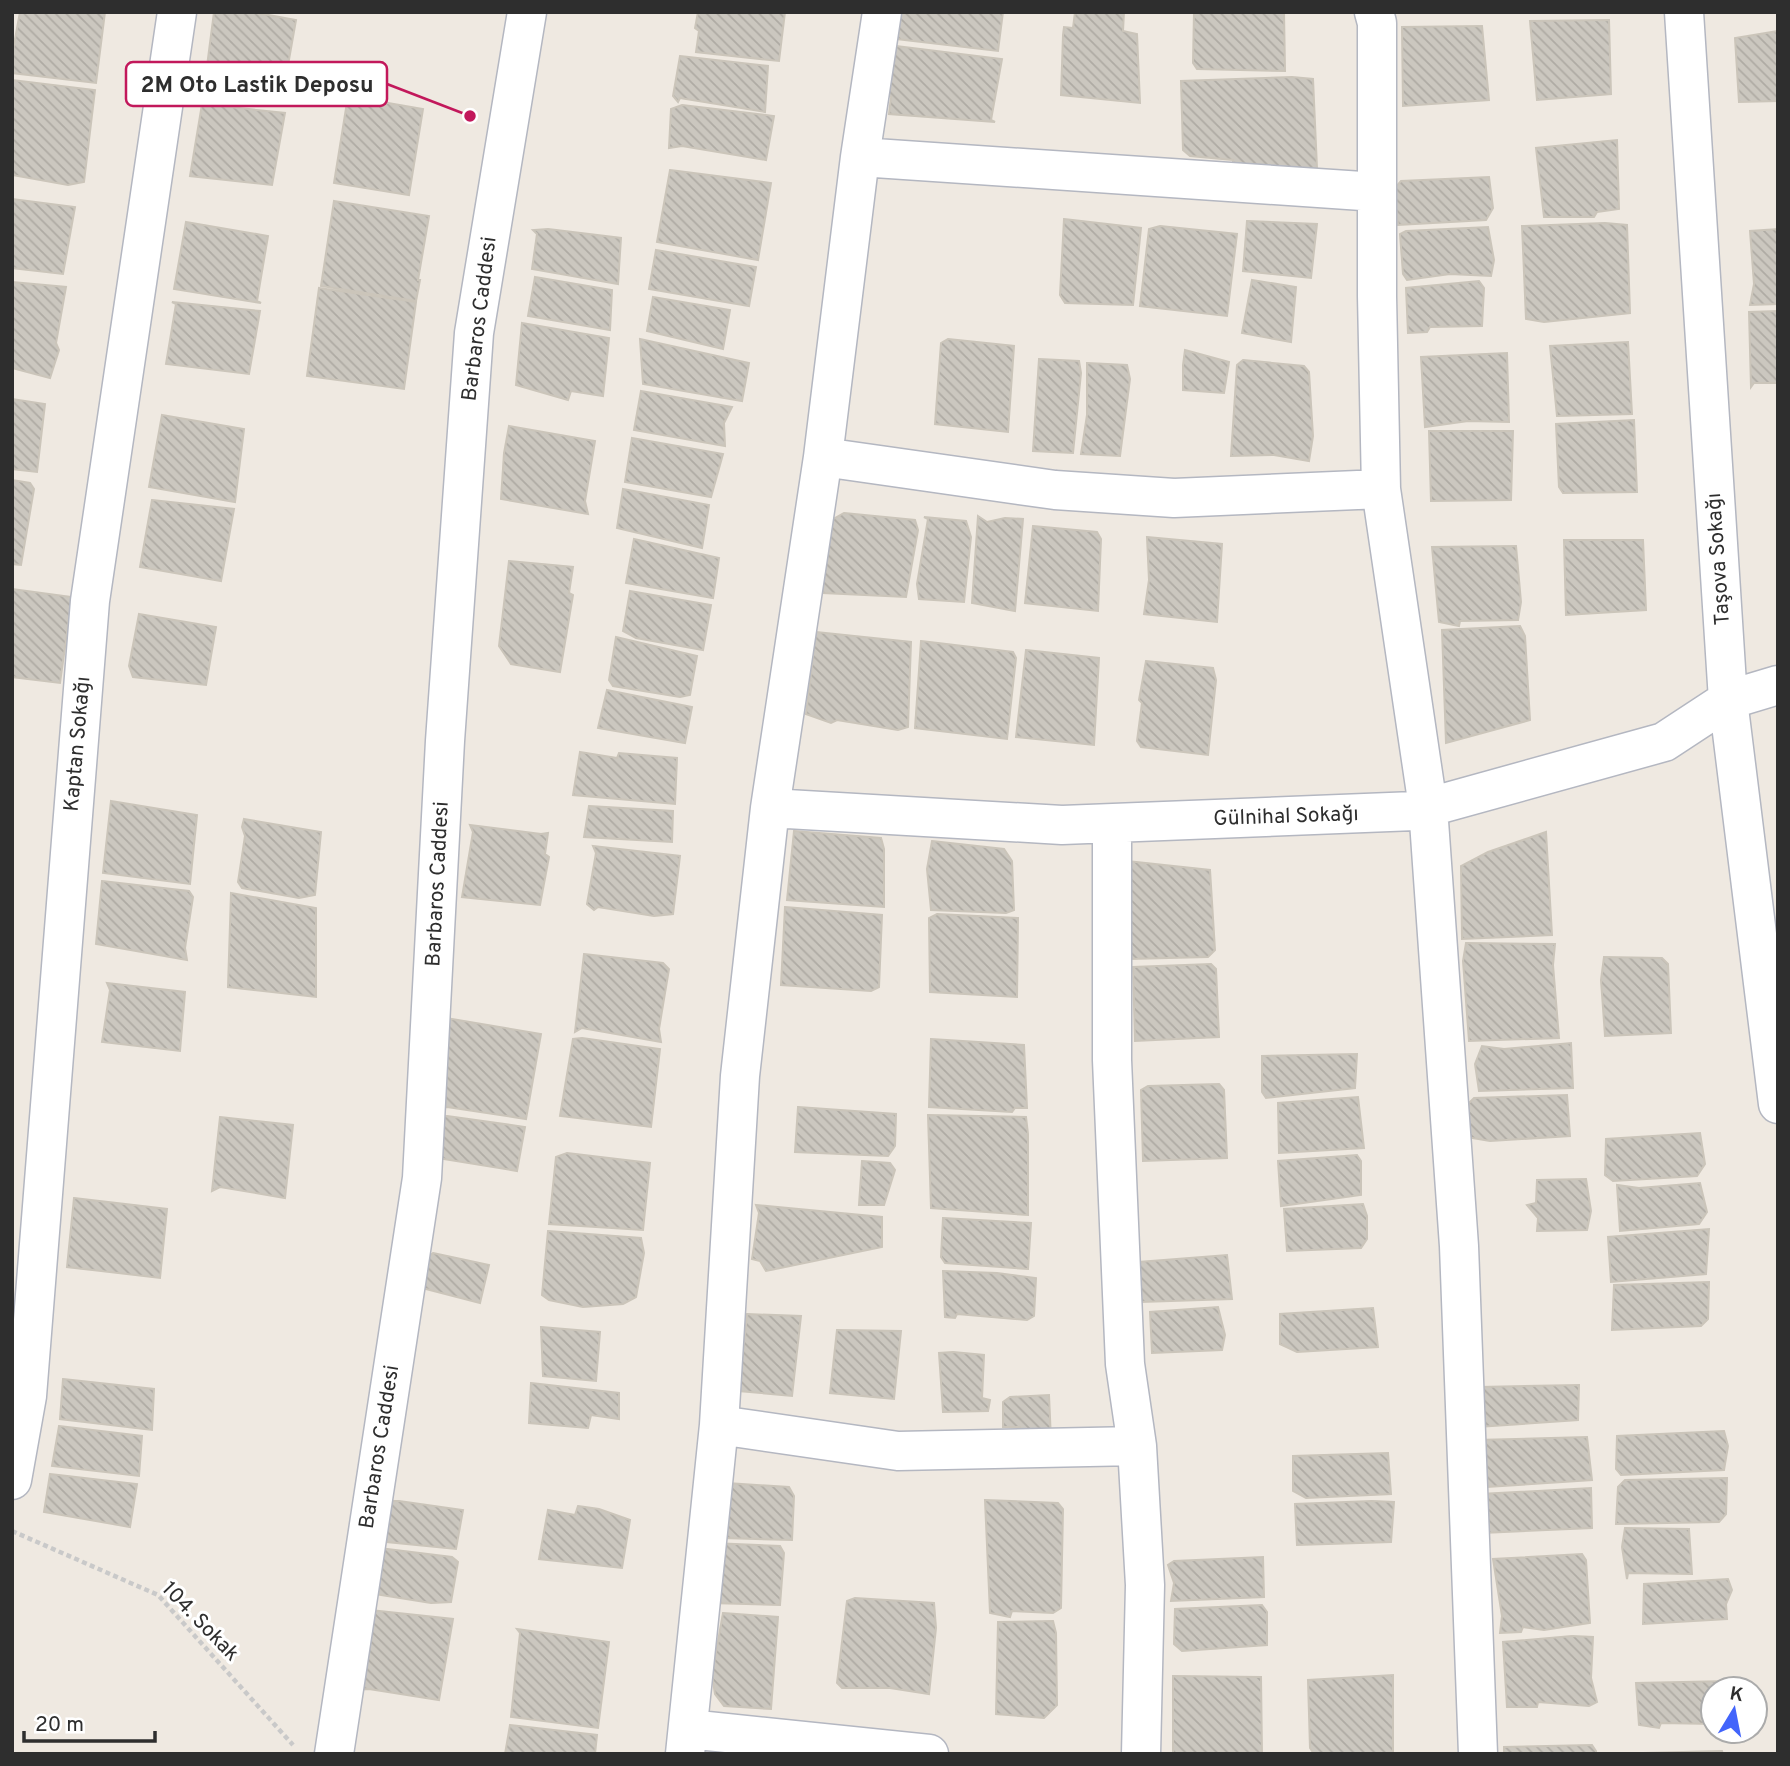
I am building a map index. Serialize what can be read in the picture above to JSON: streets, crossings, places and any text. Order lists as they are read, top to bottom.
{
  "streets": {
    "street": [
      "Barbaros Caddesi",
      "Taşova Sokağı",
      "Kaptan Sokağı",
      "Gülnihal Sokağı"
    ],
    "path": ["104. Sokak"]
  },
  "crossings": [
    ["Taşova Sokağı", "Gülnihal Sokağı"]
  ],
  "places": ["2M Oto Lastik Deposu"],
  "scale_bar": "20 m",
  "north": "top"
}
